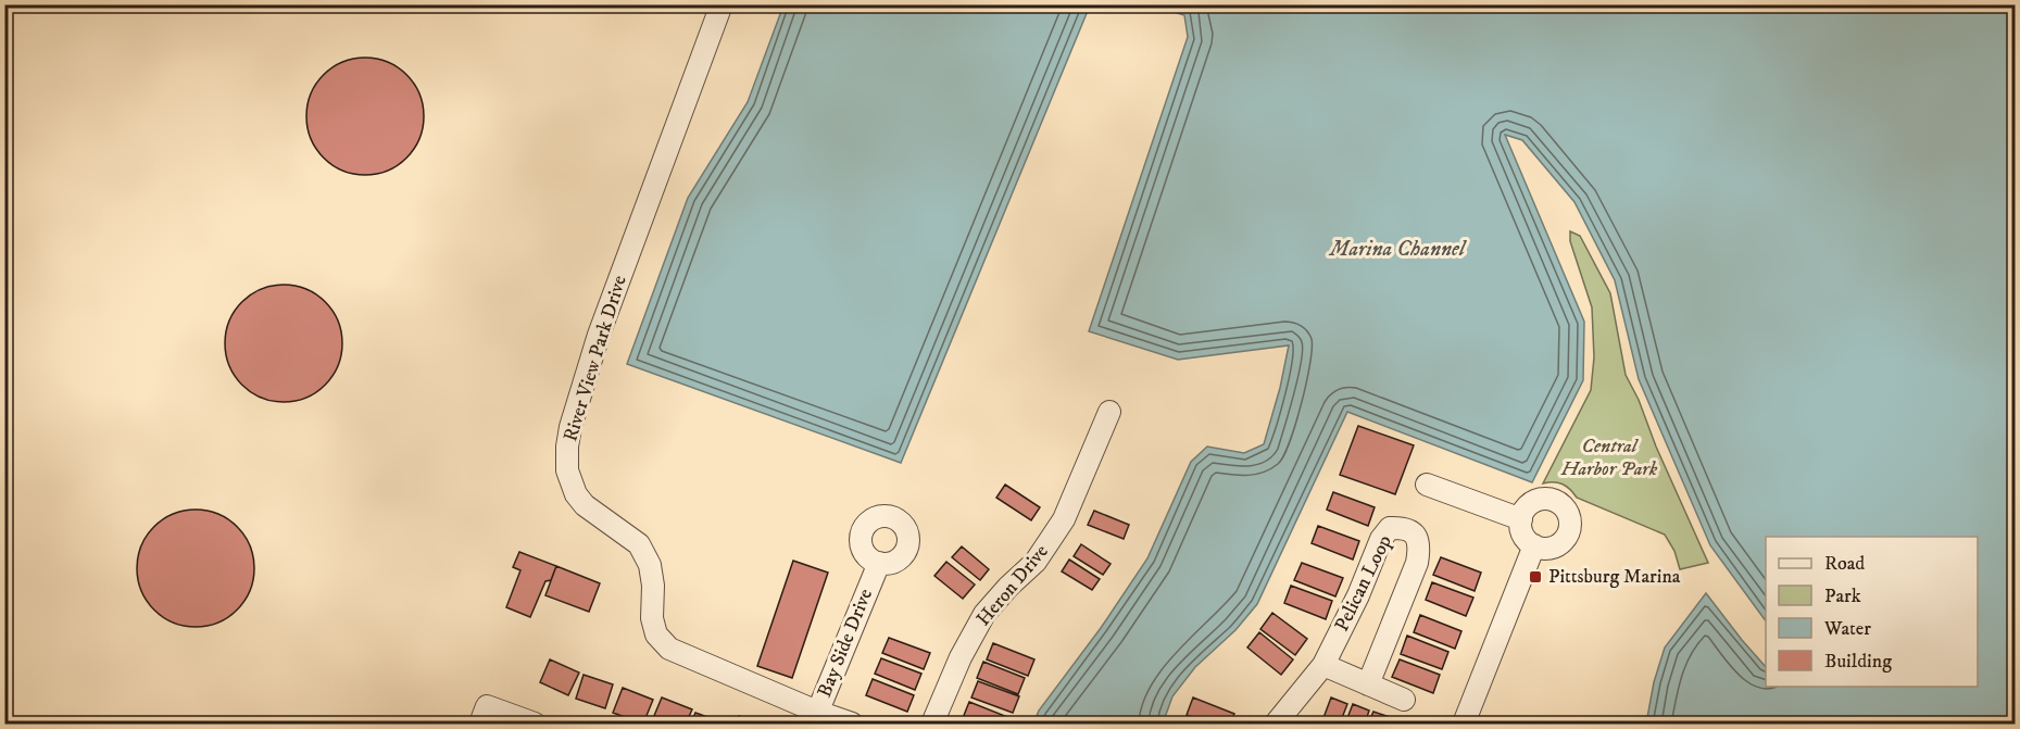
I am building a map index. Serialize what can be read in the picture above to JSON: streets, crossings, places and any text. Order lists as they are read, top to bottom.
{
  "streets": {
    "street": [
      "River View Park Drive",
      "Pelican Loop",
      "Heron Drive",
      "Bay Side Drive"
    ]
  },
  "crossings": [
    ["River View Park Drive", "Bay Side Drive"]
  ],
  "water": ["Marina Channel"],
  "parks": ["Central Harbor Park"],
  "places": {
    "transit": ["Pittsburg Marina"]
  },
  "legend": [
    "Road",
    "Park",
    "Water",
    "Building"
  ]
}
